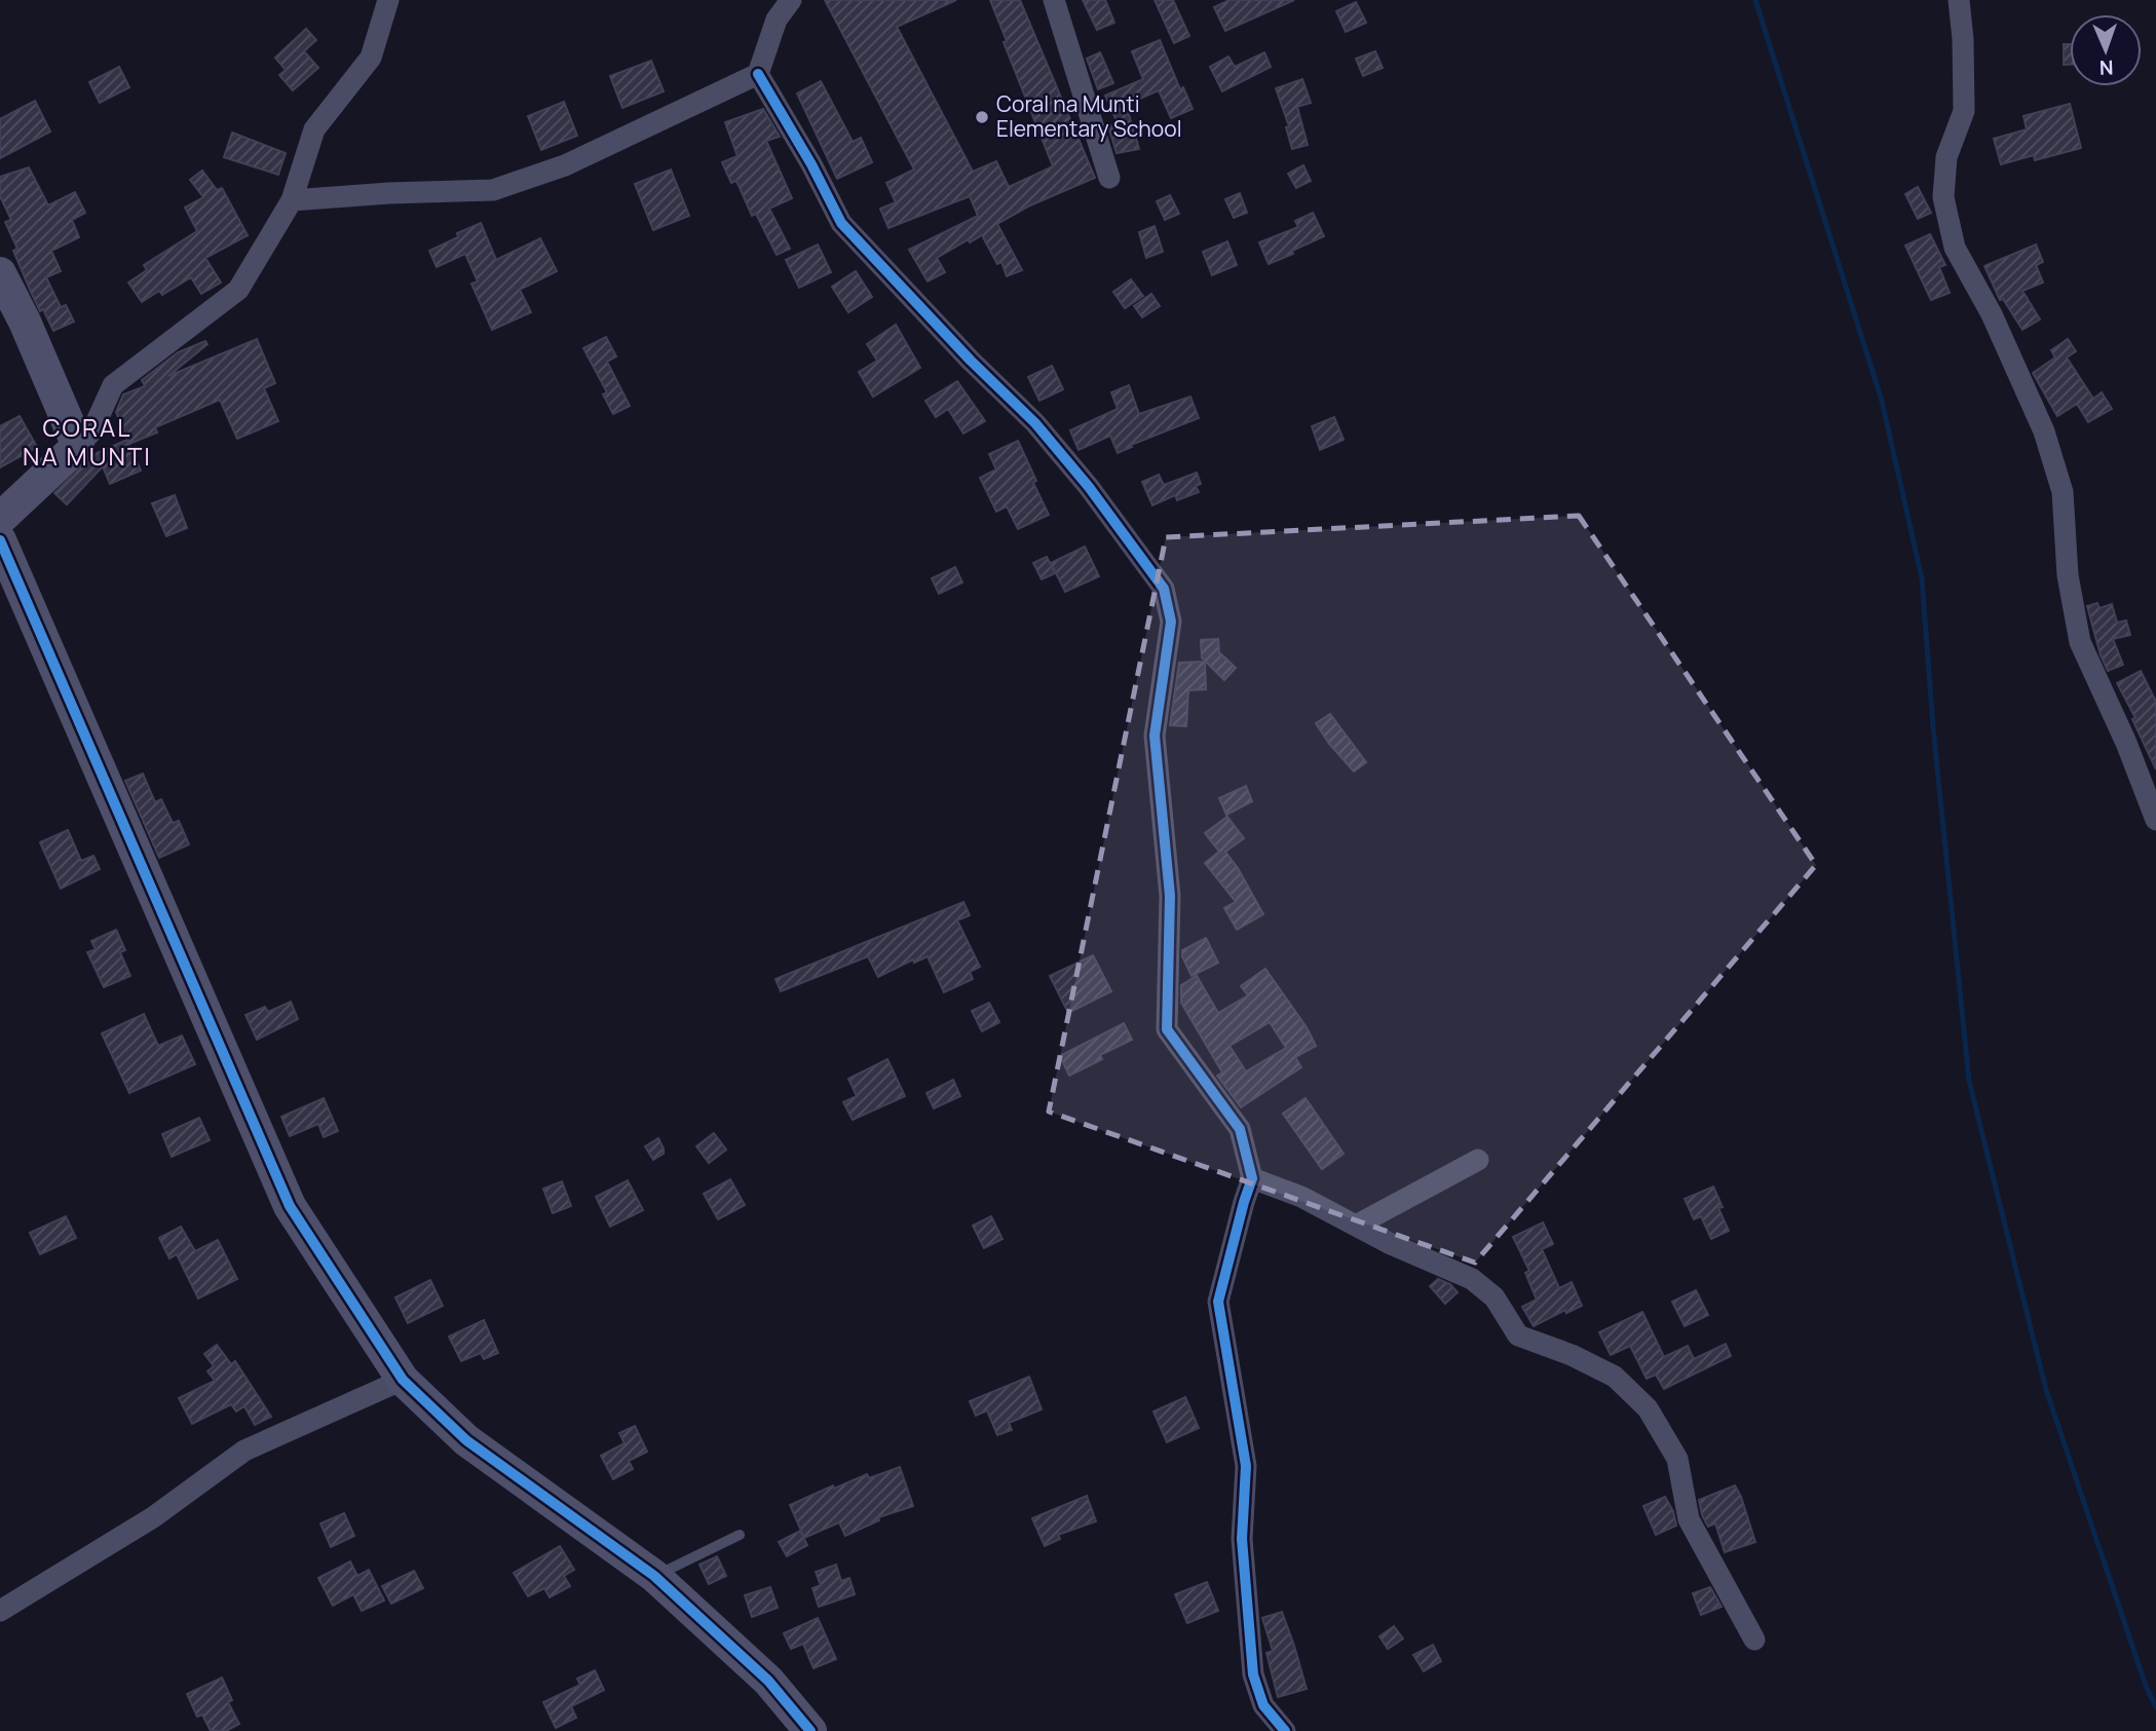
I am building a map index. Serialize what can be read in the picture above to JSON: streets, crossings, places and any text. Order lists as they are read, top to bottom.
{
  "districts": ["CORAL NA MUNTI"],
  "places": ["Coral na Munti Elementary School"],
  "north": "bottom"
}
